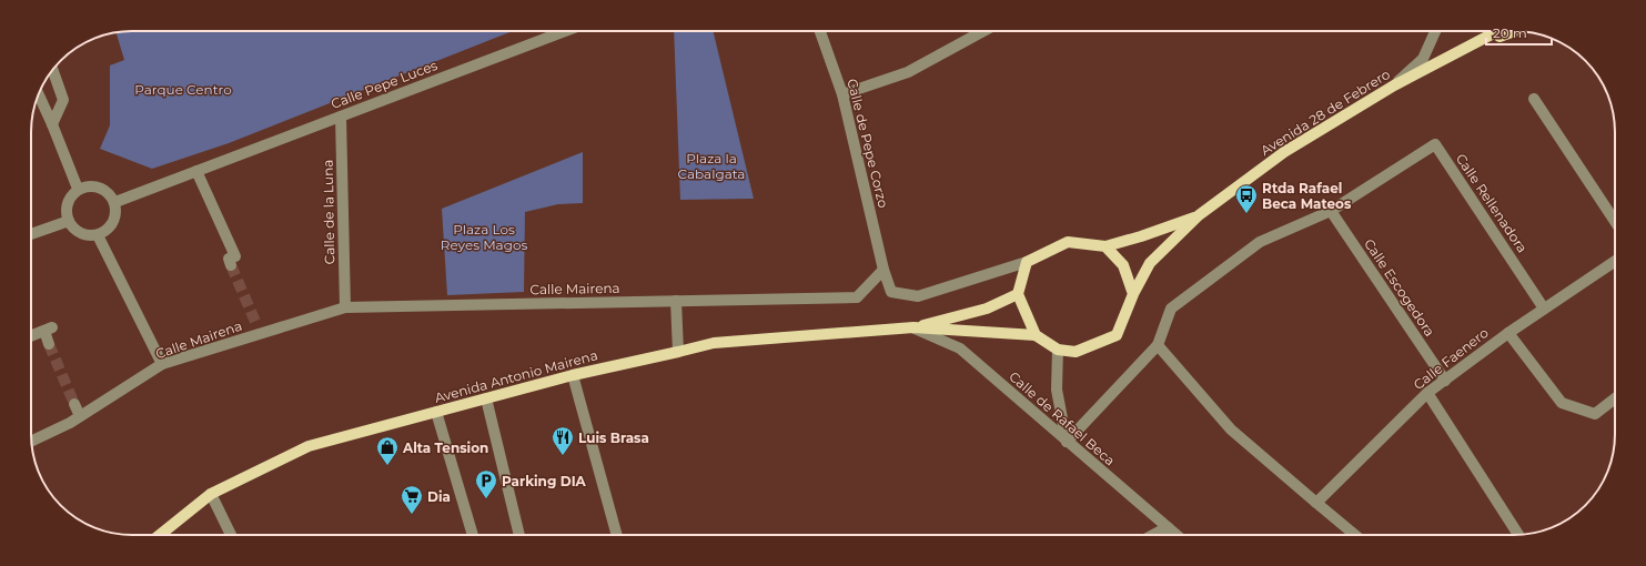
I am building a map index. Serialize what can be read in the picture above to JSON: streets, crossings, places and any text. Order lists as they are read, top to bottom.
{
  "streets": {
    "main road": ["Avenida 28 de Febrero", "Avenida Antonio Mairena"],
    "street": [
      "Calle Pepe Luces",
      "Calle de Pepe Corzo",
      "Calle Rellenadora",
      "Calle de la Luna",
      "Calle Escogedora",
      "Calle Mairena",
      "Calle Faenero",
      "Calle de Rafael Beca"
    ]
  },
  "crossings": [
    ["Calle Pepe Luces", "Calle de la Luna"],
    ["Avenida 28 de Febrero", "Calle de Pepe Corzo"],
    ["Calle de Pepe Corzo", "Calle Mairena"],
    ["Calle Rellenadora", "Calle Escogedora"],
    ["Calle Rellenadora", "Calle Faenero"],
    ["Calle de la Luna", "Calle Mairena"],
    ["Calle Escogedora", "Calle Faenero"],
    ["Avenida Antonio Mairena", "Calle de Rafael Beca"]
  ],
  "parks": ["Parque Centro", "Plaza la Cabalgata", "Plaza Los Reyes Magos"],
  "places": {
    "bus stop": ["Rtda Rafael Beca Mateos"],
    "restaurant": ["Luis Brasa"],
    "shop": ["Alta Tension"],
    "parking": ["Parking DIA"],
    "supermarket": ["Dia"]
  },
  "scale_bar": "20 m"
}
